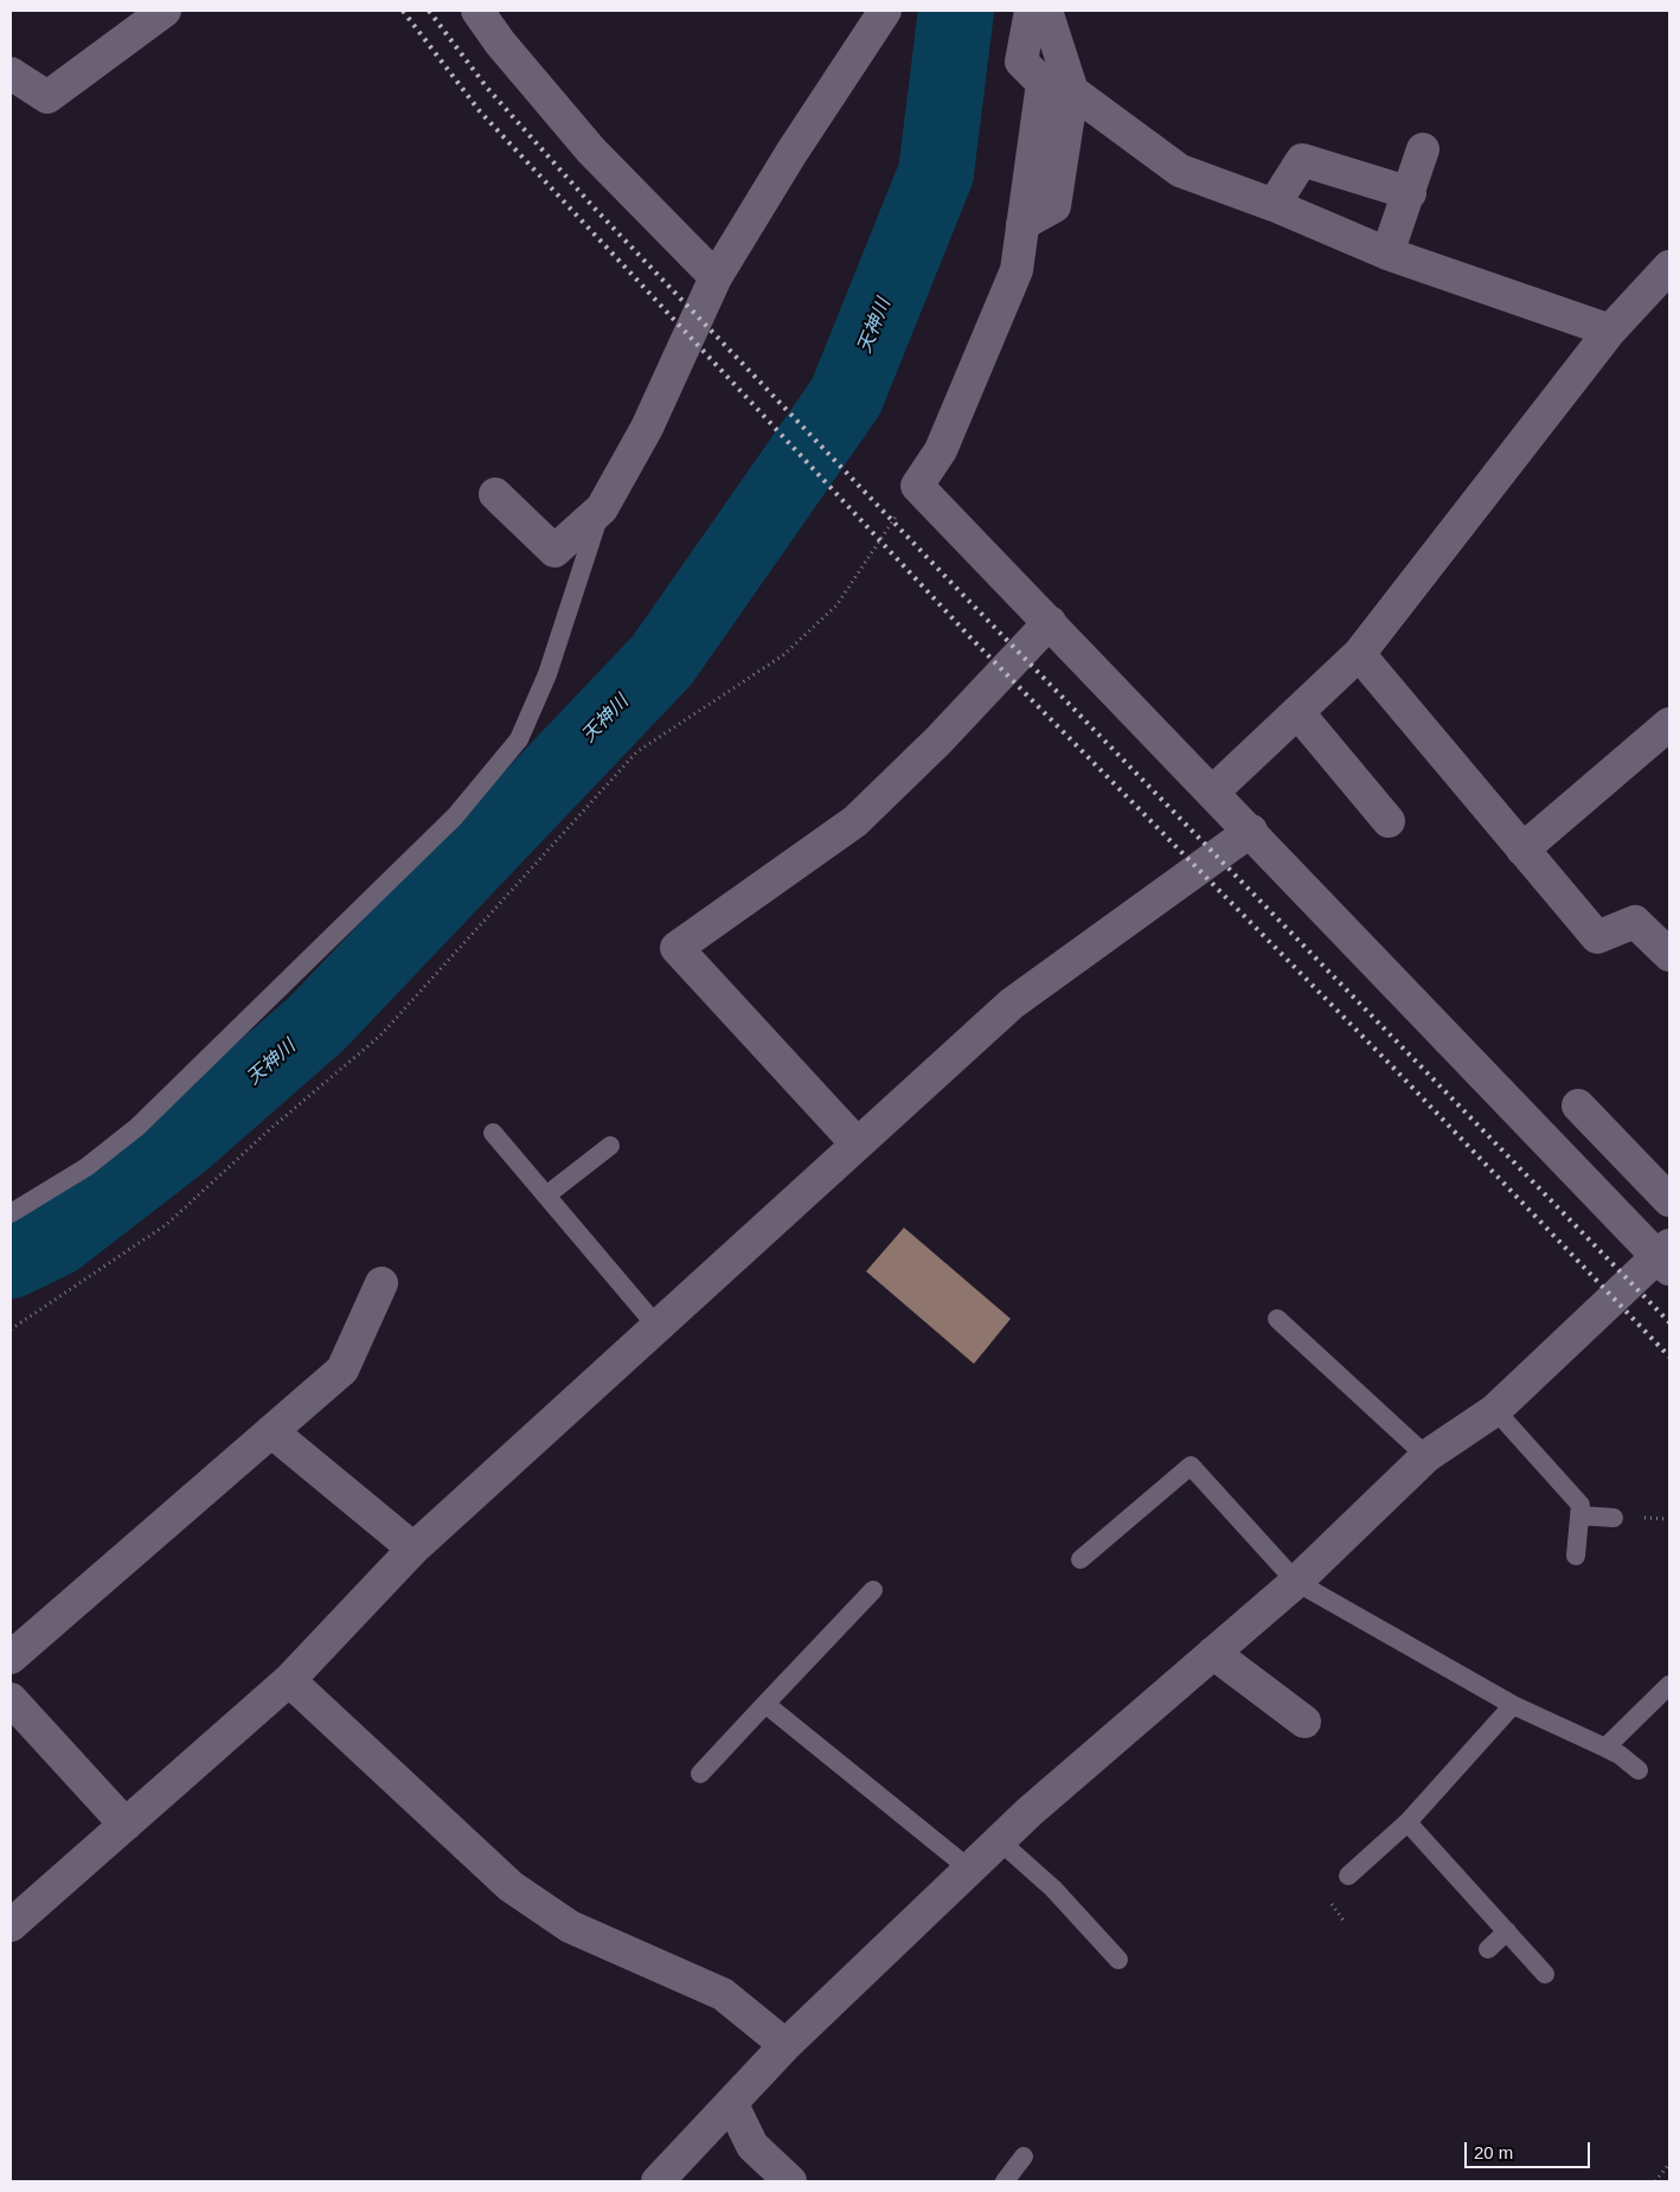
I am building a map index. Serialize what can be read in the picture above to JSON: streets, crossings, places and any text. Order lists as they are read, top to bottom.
{
  "water": ["天神川"],
  "scale_bar": "20 m"
}
